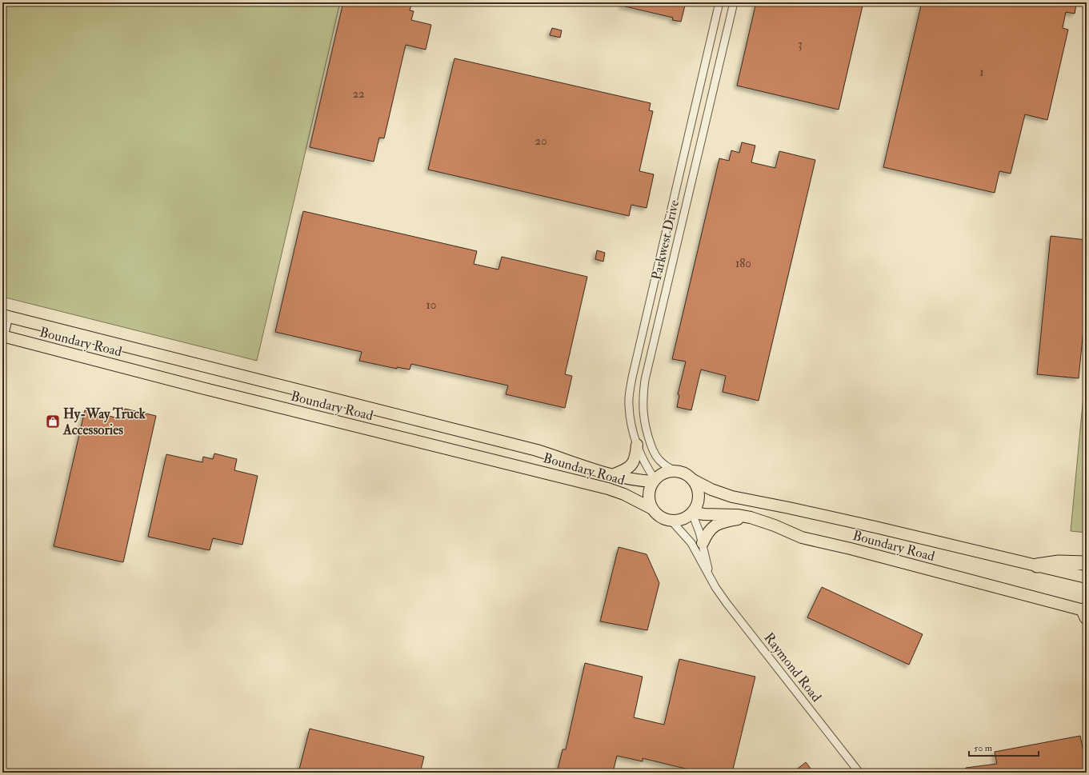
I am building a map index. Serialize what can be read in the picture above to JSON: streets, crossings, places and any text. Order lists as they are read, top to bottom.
{
  "streets": {
    "main road": ["Boundary Road"],
    "street": ["Parkwest Drive", "Raymond Road"]
  },
  "crossings": [
    ["Parkwest Drive", "Boundary Road"],
    ["Parkwest Drive", "Raymond Road"],
    ["Boundary Road", "Raymond Road"]
  ],
  "places": {
    "shop": ["Hy-Way Truck Accessories"]
  },
  "house_numbers": [
    "3",
    "1",
    "22",
    "20",
    "180",
    "10"
  ],
  "scale_bar": "50 m"
}
